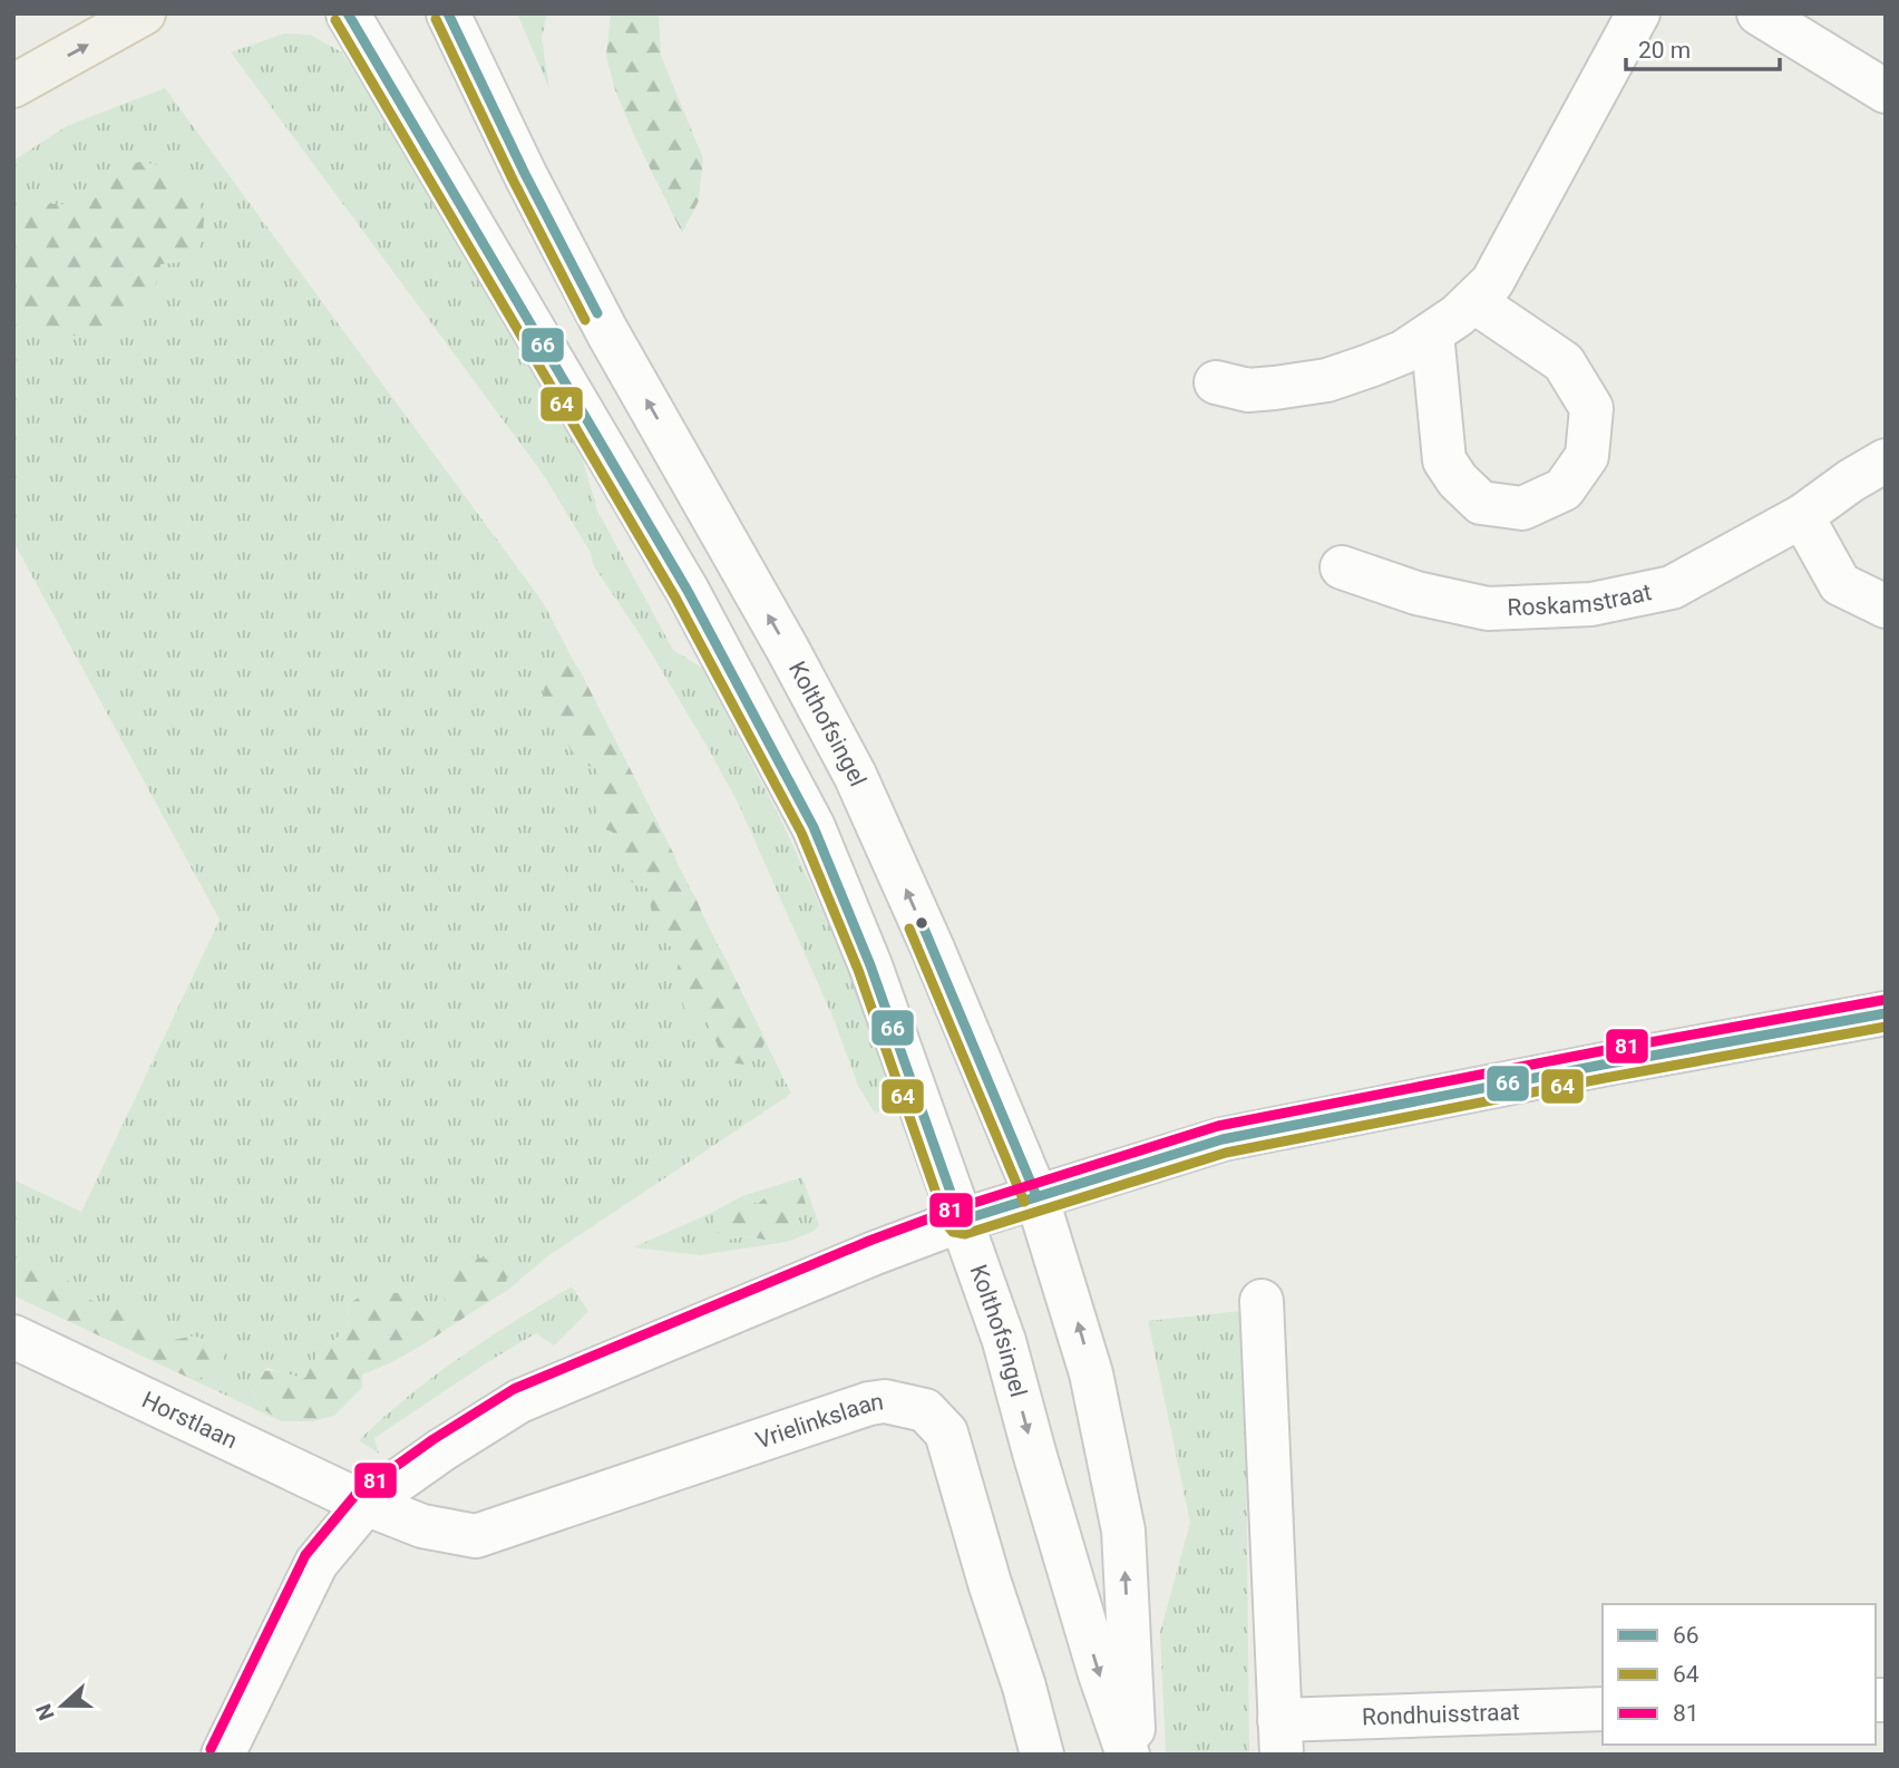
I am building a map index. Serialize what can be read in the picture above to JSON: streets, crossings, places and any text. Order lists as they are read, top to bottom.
{
  "streets": {
    "street": [
      "Roskamstraat",
      "Kolthofsingel",
      "Horstlaan",
      "Vrielinkslaan",
      "Rondhuisstraat"
    ]
  },
  "crossings": [
    ["Horstlaan", "Vrielinkslaan"]
  ],
  "lines": ["transit line 66", "transit line 64", "transit line 81"],
  "legend": ["66", "64", "81"],
  "scale_bar": "20 m",
  "north": "left"
}
